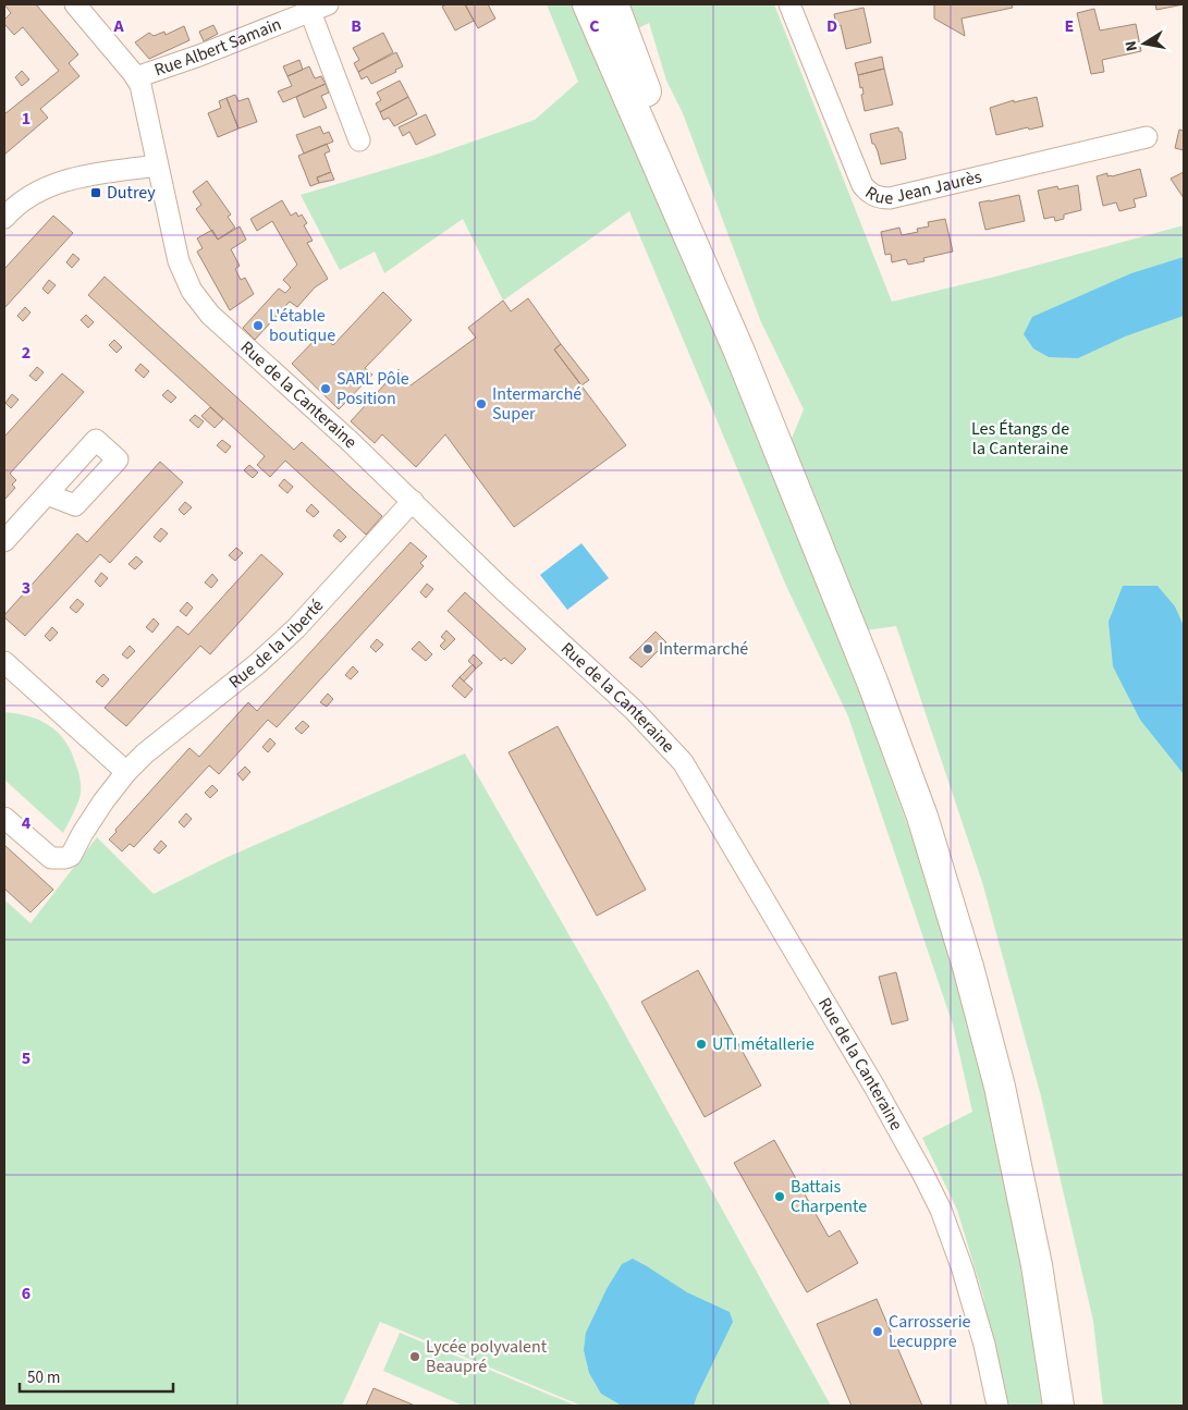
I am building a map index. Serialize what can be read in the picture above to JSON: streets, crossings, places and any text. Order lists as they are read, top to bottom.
{
  "streets": {
    "street": [
      "Rue Albert Samain",
      "Rue Jean Jaurès",
      "Rue de la Canteraine",
      "Rue de la Liberté"
    ]
  },
  "crossings": [
    ["Rue Albert Samain", "Rue de la Canteraine"],
    ["Rue de la Canteraine", "Rue de la Liberté"]
  ],
  "parks": ["Les Étangs de la Canteraine"],
  "places": {
    "transit": ["Dutrey"],
    "other": [
      "L'étable boutique",
      "SARL Pôle Position",
      "Intermarché Super",
      "Intermarché",
      "UTI métallerie",
      "Battais Charpente",
      "Carrosserie Lecuppre",
      "Lycée polyvalent Beaupré"
    ]
  },
  "scale_bar": "50 m",
  "north": "left",
  "grid": {
    "columns": [
      "A",
      "B",
      "C",
      "D",
      "E"
    ],
    "rows": [
      "1",
      "2",
      "3",
      "4",
      "5",
      "6"
    ]
  }
}
